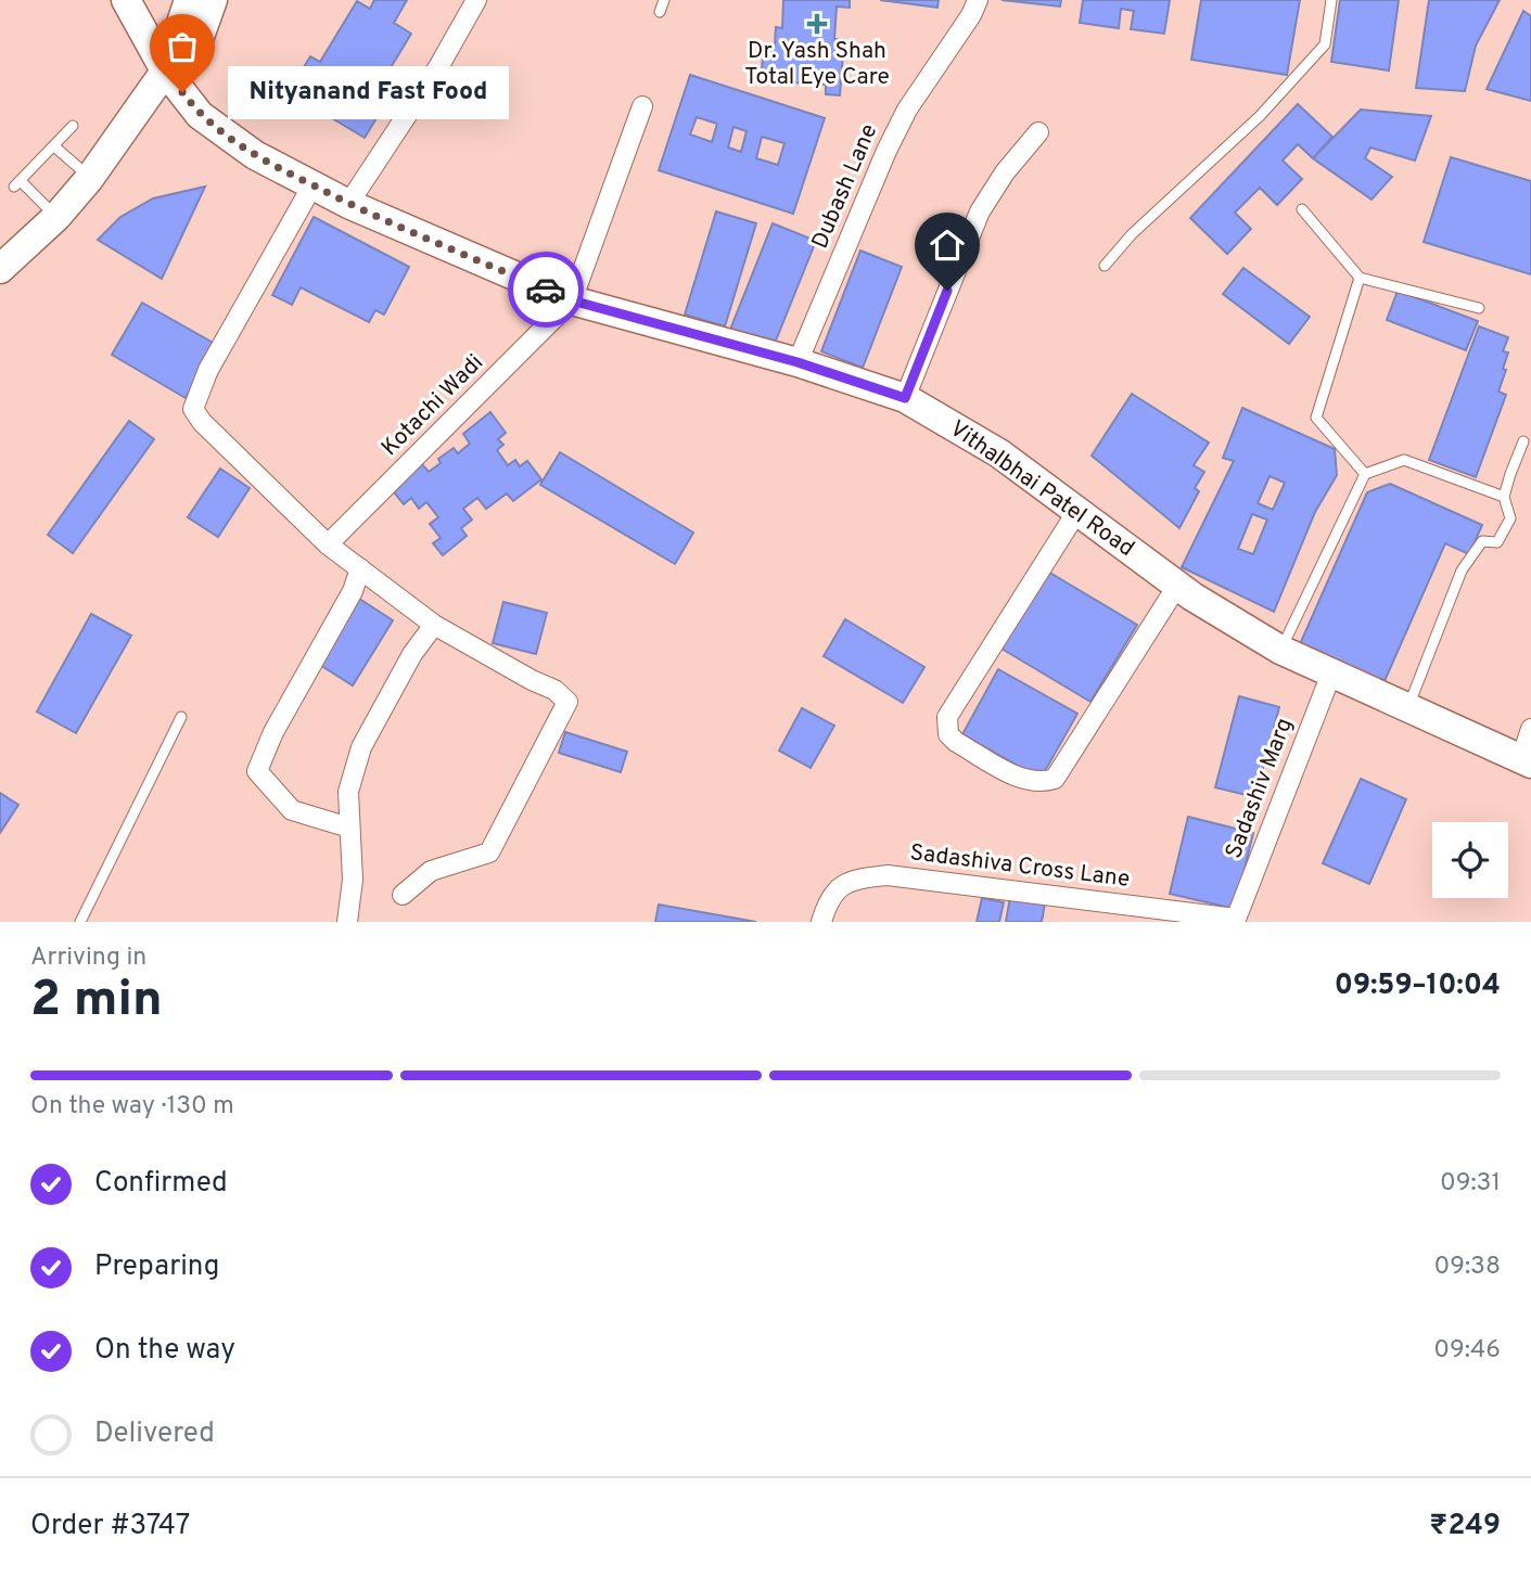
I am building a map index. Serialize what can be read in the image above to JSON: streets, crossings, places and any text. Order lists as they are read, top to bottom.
{
  "streets": {
    "main road": ["Vithalbhai Patel Road"],
    "street": [
      "Dubash Lane",
      "Kotachi Wadi",
      "Sadashiv Marg",
      "Sadashiva Cross Lane"
    ]
  },
  "crossings": [
    ["Dubash Lane", "Vithalbhai Patel Road"],
    ["Kotachi Wadi", "Vithalbhai Patel Road"],
    ["Vithalbhai Patel Road", "Sadashiv Marg"],
    ["Sadashiv Marg", "Sadashiva Cross Lane"]
  ],
  "places": {
    "health": ["Dr. Yash Shah Total Eye Care"],
    "other": ["Nityanand Fast Food"]
  },
  "page": {
    "bubble": "Nityanand Fast Food",
    "heading": ["2 min", "Arriving in", "09:59–10:04"],
    "panel": ["Order #3747", "₹249"],
    "bar": "On the way · 130 m",
    "list": [
      ["Confirmed", "09:31"],
      ["Preparing", "09:38"],
      ["On the way", "09:46"],
      "Delivered"
    ]
  }
}
